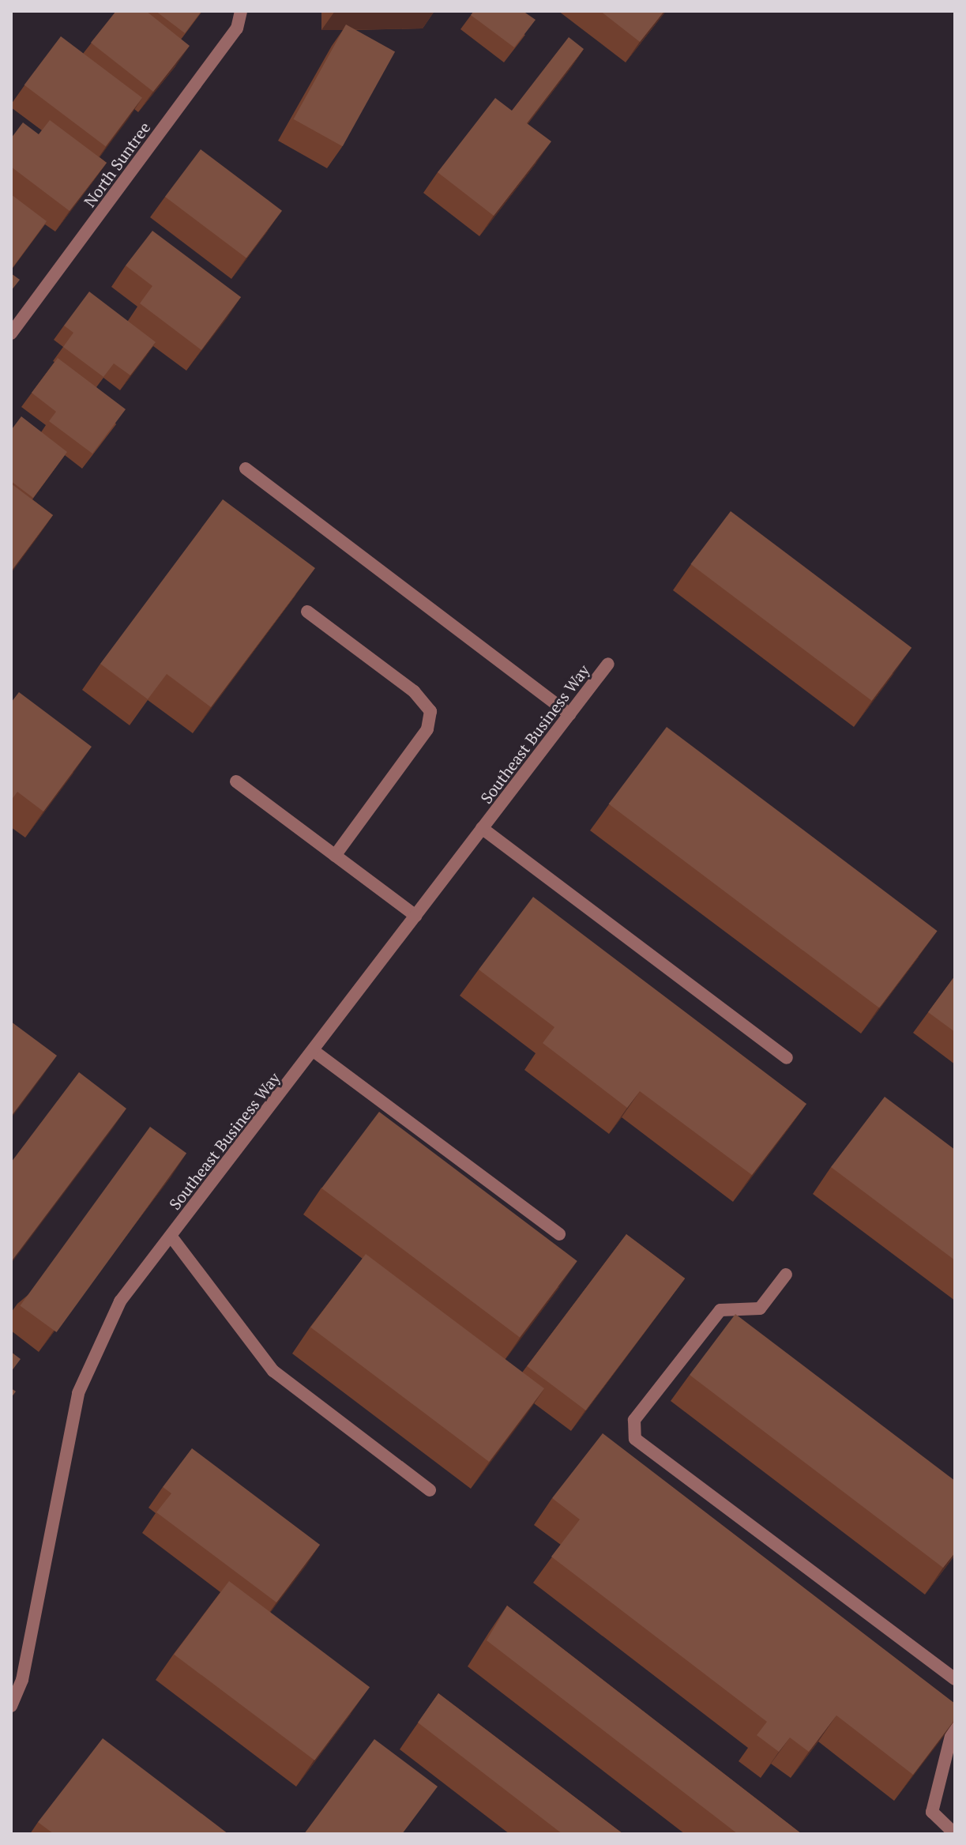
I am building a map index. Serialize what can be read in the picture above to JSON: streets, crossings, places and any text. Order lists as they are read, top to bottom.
{
  "streets": {
    "street": ["North Suntree", "Southeast Business Way"]
  }
}
